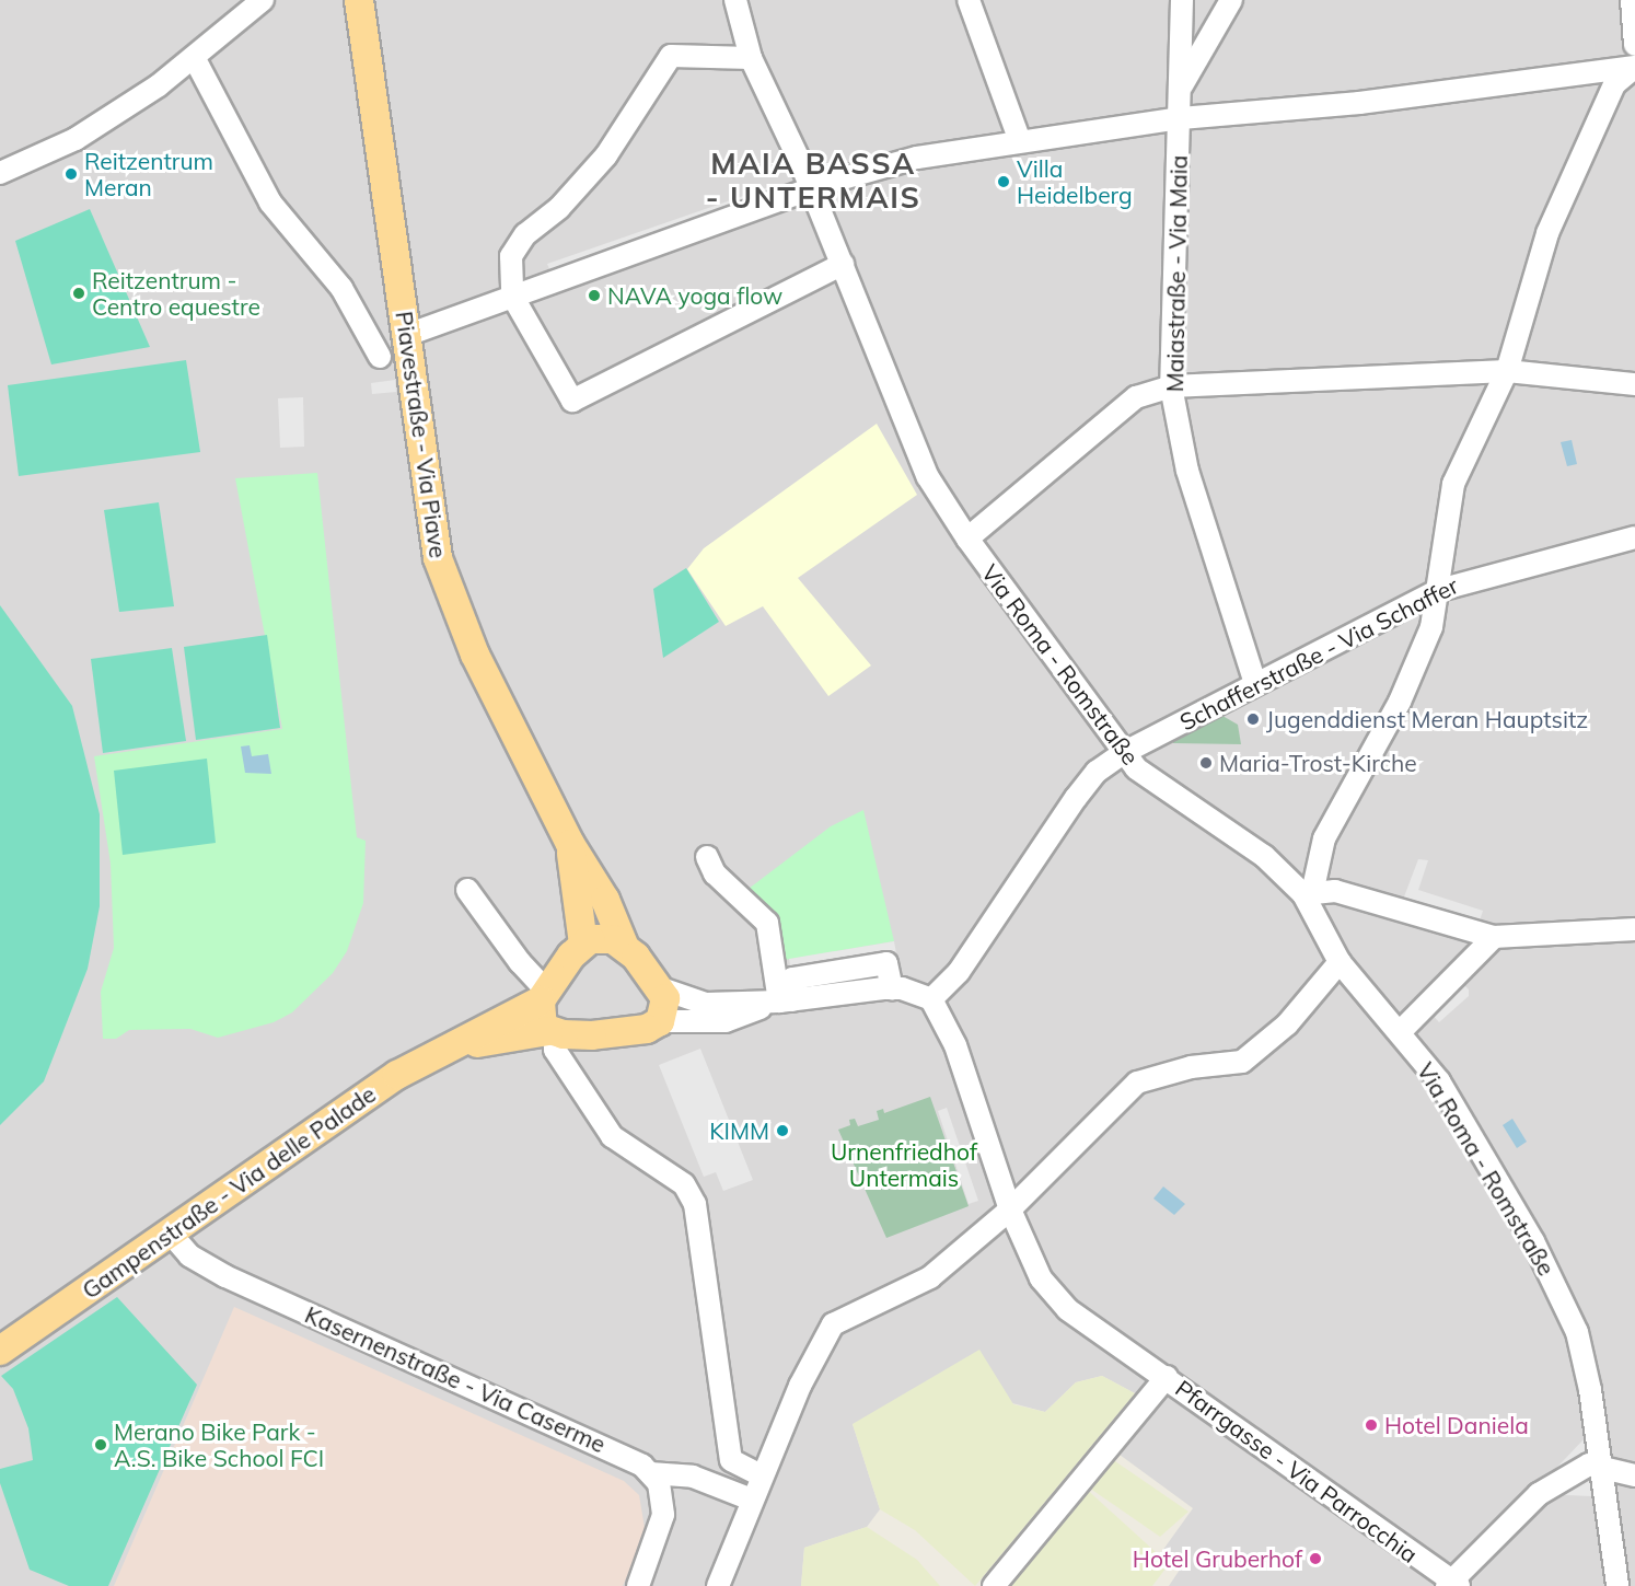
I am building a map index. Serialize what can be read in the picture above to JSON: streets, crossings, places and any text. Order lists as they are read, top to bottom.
{
  "streets": {
    "main road": ["Piavestraße - Via Piave", "Gampenstraße - Via delle Palade"],
    "street": [
      "Maiastraße - Via Maia",
      "Schafferstraße - Via Schaffer",
      "Via Roma - Romstraße",
      "Kasernenstraße - Via Caserme",
      "Pfarrgasse - Via Parrocchia"
    ]
  },
  "crossings": [
    ["Maiastraße - Via Maia", "Schafferstraße - Via Schaffer"],
    ["Piavestraße - Via Piave", "Gampenstraße - Via delle Palade"],
    ["Schafferstraße - Via Schaffer", "Via Roma - Romstraße"],
    ["Schafferstraße - Via Schaffer", "Pfarrgasse - Via Parrocchia"],
    ["Gampenstraße - Via delle Palade", "Kasernenstraße - Via Caserme"]
  ],
  "districts": ["MAIA BASSA - UNTERMAIS"],
  "parks": ["Urnenfriedhof Untermais"],
  "places": [
    "Reitzentrum Meran",
    "Villa Heidelberg",
    "Reitzentrum - Centro equestre",
    "NAVA yoga flow",
    "Jugenddienst Meran Hauptsitz",
    "Maria-Trost-Kirche",
    "KIMM",
    "Hotel Daniela",
    "Merano Bike Park - A.S. Bike School FCI",
    "Hotel Gruberhof"
  ]
}
